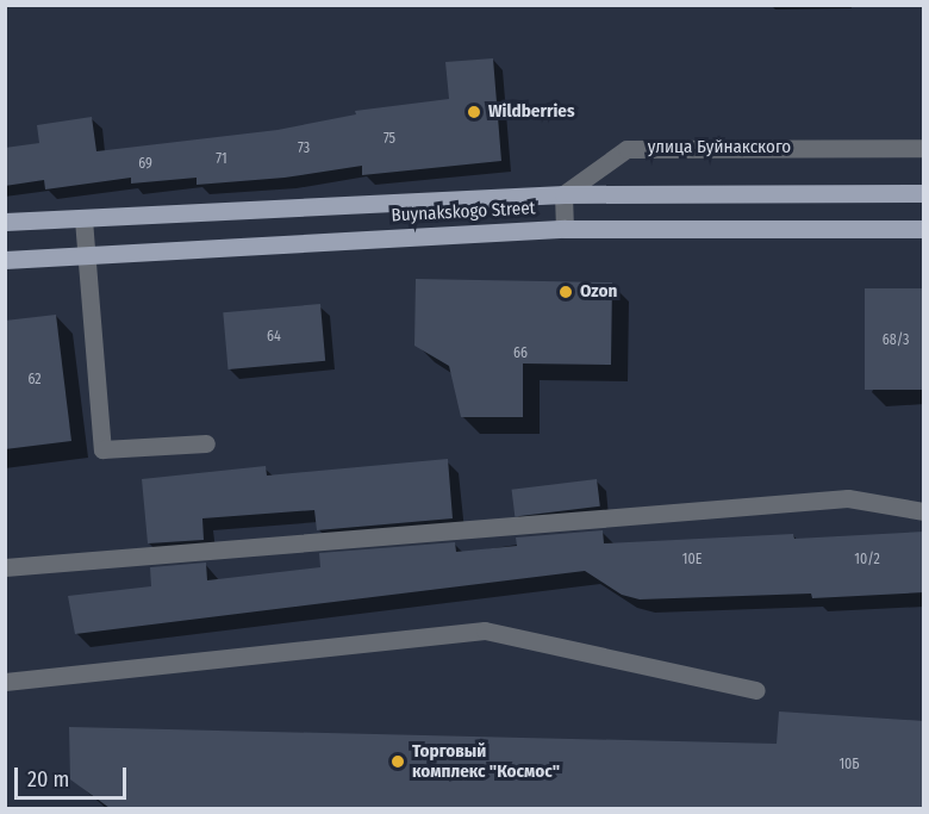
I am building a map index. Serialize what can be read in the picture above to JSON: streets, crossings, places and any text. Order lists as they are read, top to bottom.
{
  "streets": {
    "main road": ["Buynakskogo Street"],
    "street": ["улица Буйнакского"]
  },
  "crossings": [
    ["улица Буйнакского", "Buynakskogo Street"]
  ],
  "places": ["Wildberries", "Ozon", "Торговый комплекс \"Космос\""],
  "house_numbers": [
    "75",
    "73",
    "71",
    "69",
    "64",
    "68/3",
    "66",
    "62",
    "10Е",
    "10/2",
    "10Б"
  ],
  "scale_bar": "20 m"
}
